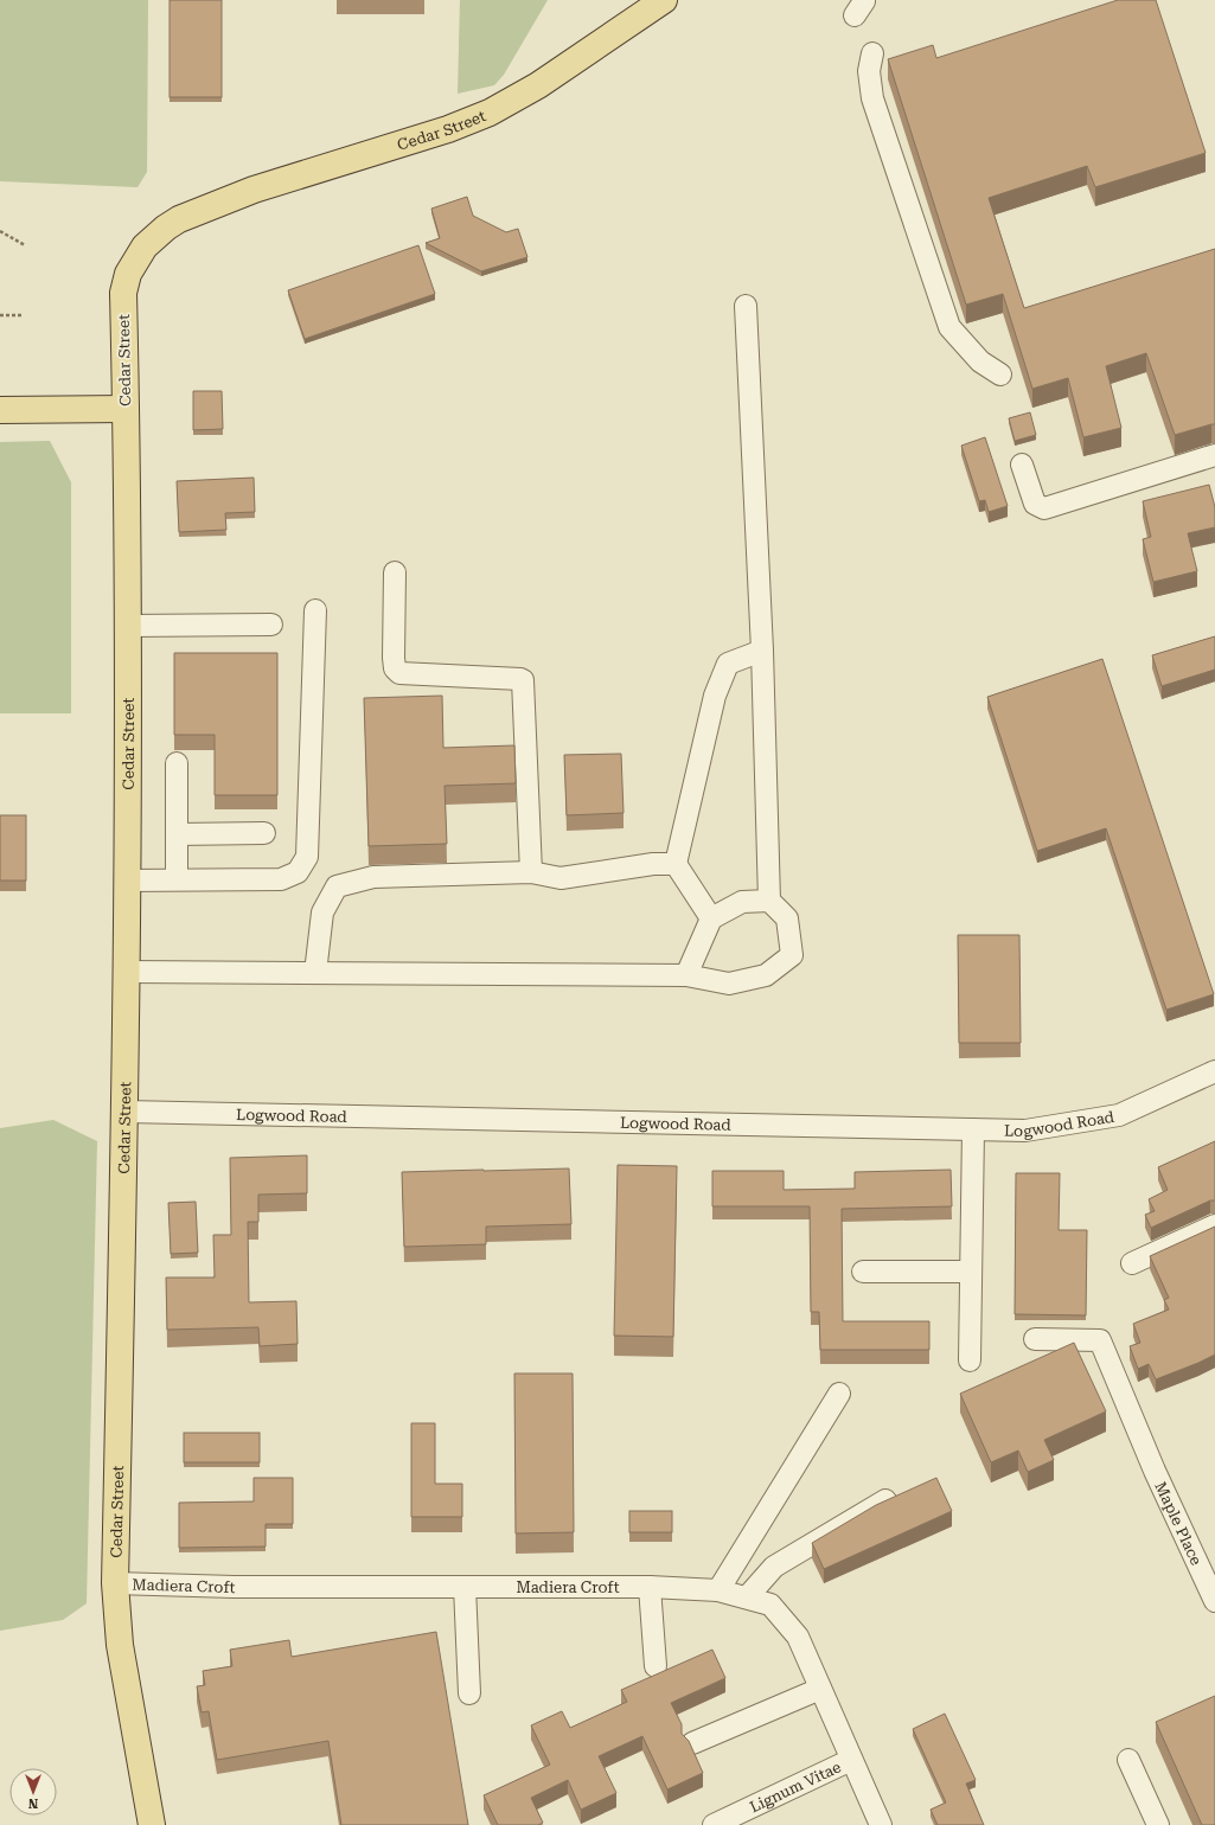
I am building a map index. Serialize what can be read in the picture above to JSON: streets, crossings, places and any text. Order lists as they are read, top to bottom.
{
  "streets": {
    "main road": ["Cedar Street"],
    "street": [
      "Logwood Road",
      "Maple Place",
      "Madiera Croft",
      "Lignum Vitae"
    ]
  },
  "crossings": [
    ["Cedar Street", "Logwood Road"],
    ["Cedar Street", "Madiera Croft"],
    ["Madiera Croft", "Lignum Vitae"]
  ],
  "north": "bottom"
}
